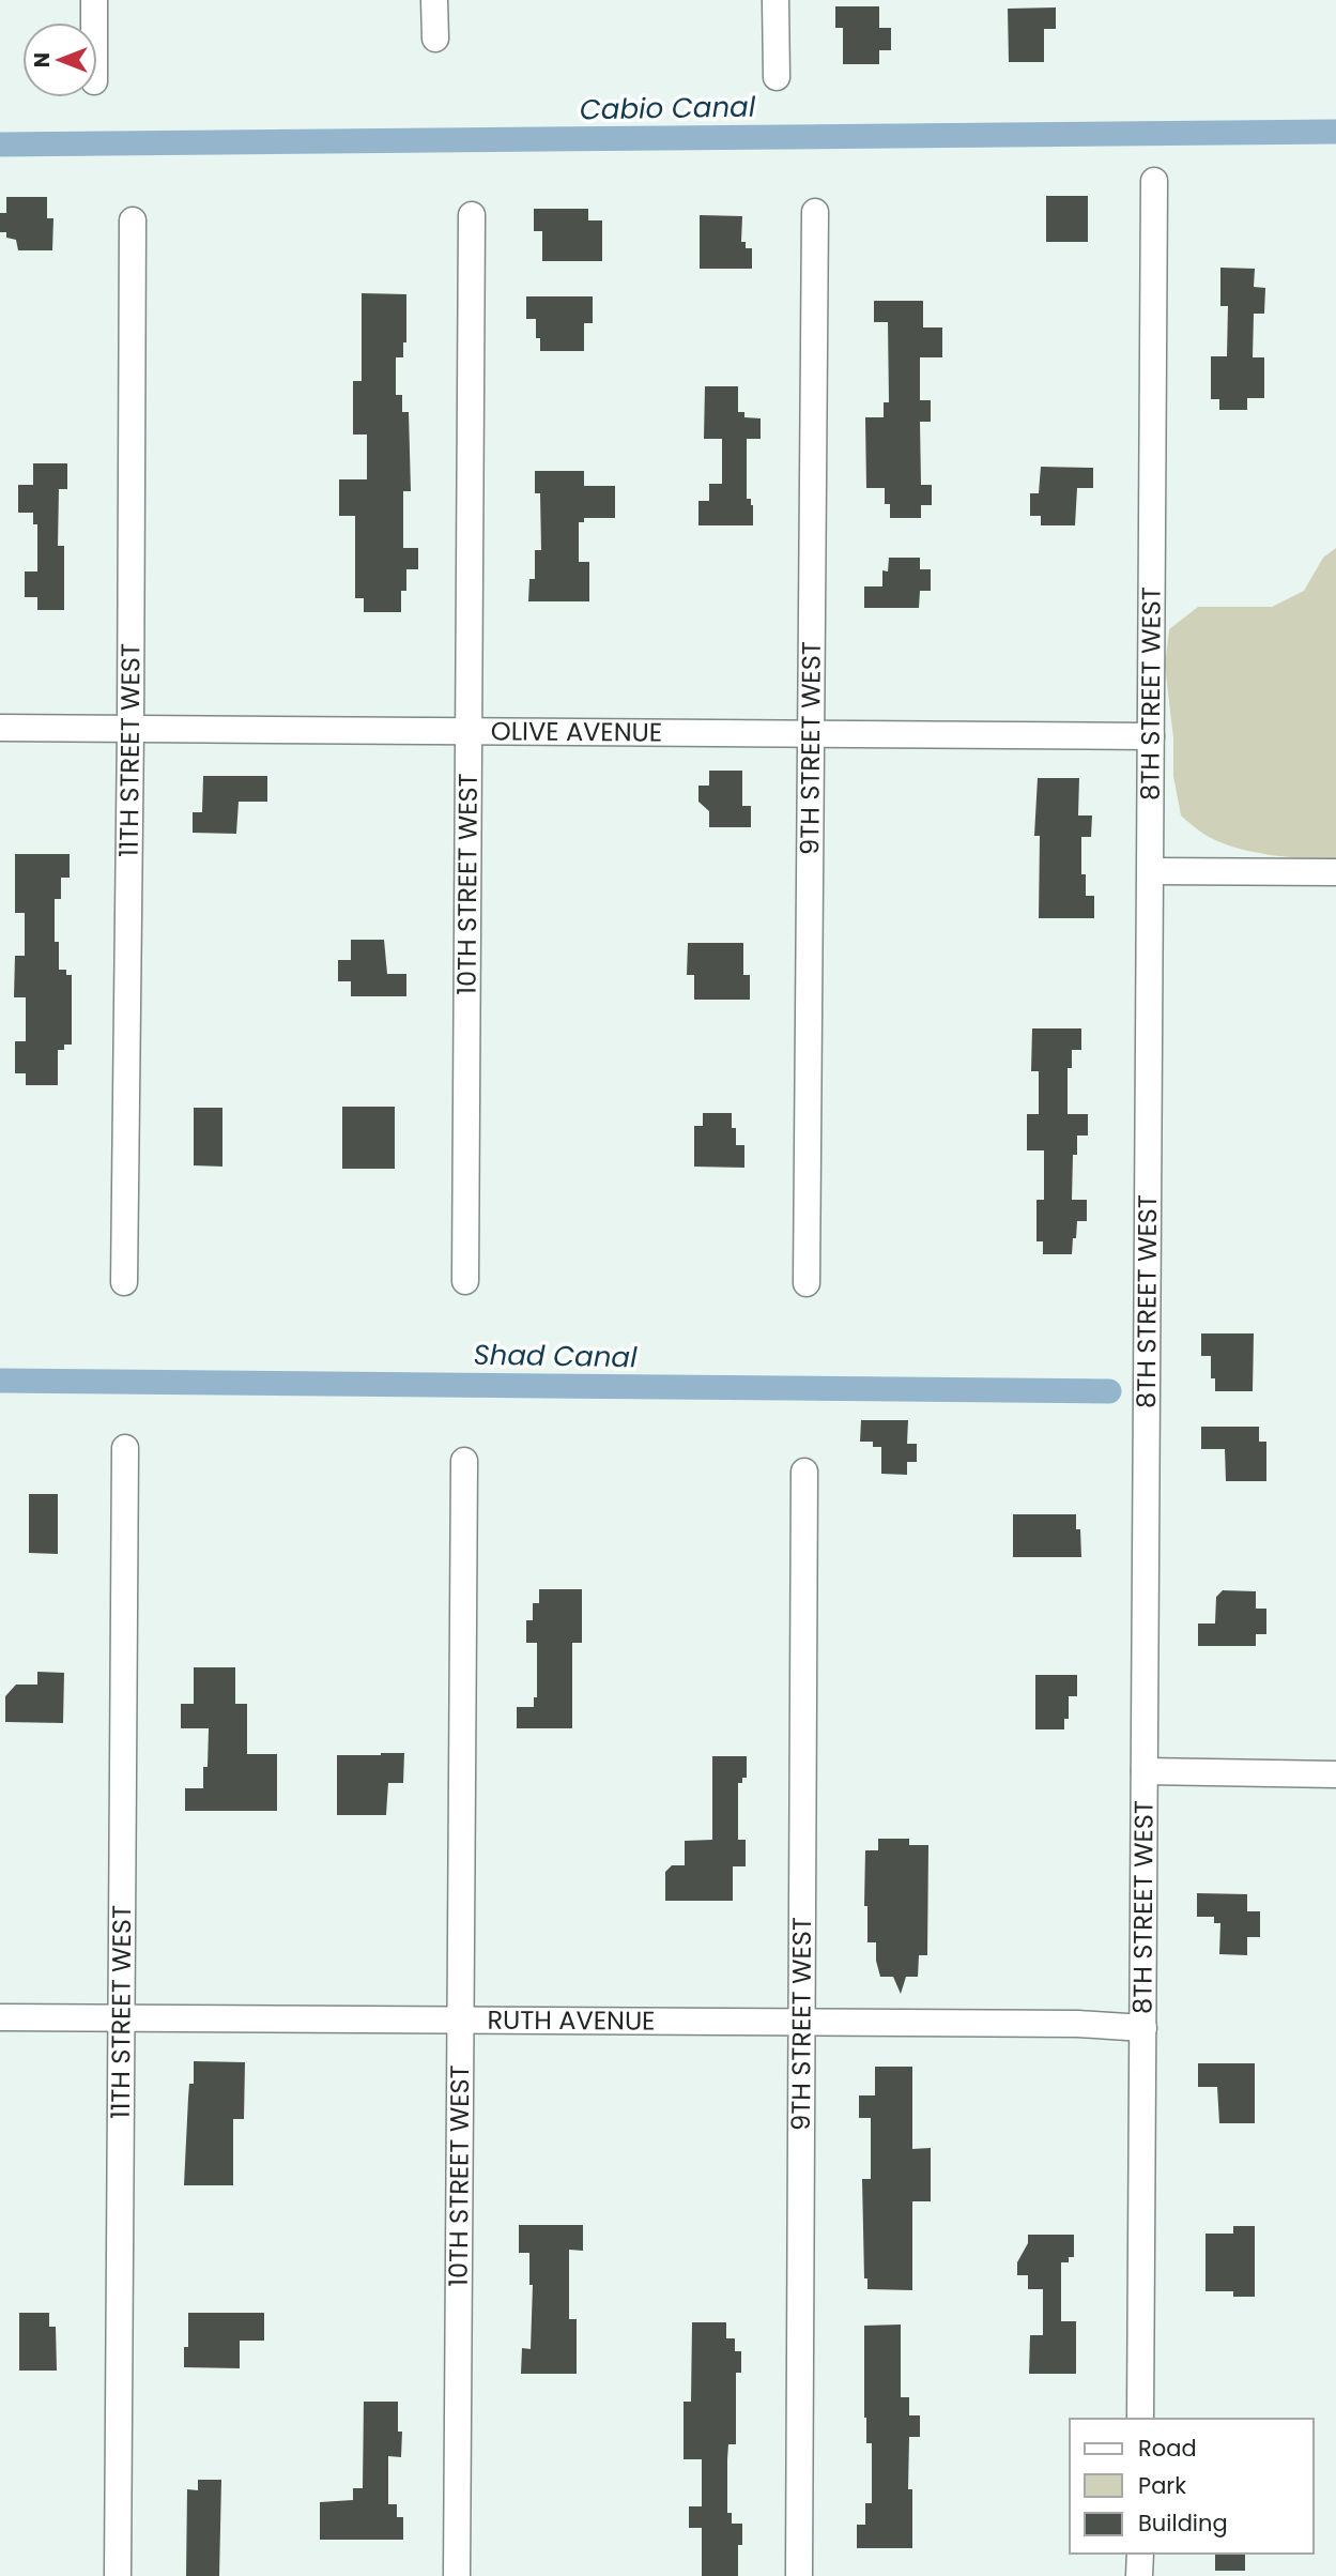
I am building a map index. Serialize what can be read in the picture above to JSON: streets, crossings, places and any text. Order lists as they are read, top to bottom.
{
  "streets": {
    "street": [
      "8TH STREET WEST",
      "OLIVE AVENUE",
      "9TH STREET WEST",
      "11TH STREET WEST",
      "10TH STREET WEST",
      "RUTH AVENUE"
    ]
  },
  "crossings": [
    ["8TH STREET WEST", "OLIVE AVENUE"],
    ["8TH STREET WEST", "RUTH AVENUE"],
    ["OLIVE AVENUE", "9TH STREET WEST"],
    ["OLIVE AVENUE", "11TH STREET WEST"],
    ["OLIVE AVENUE", "10TH STREET WEST"],
    ["9TH STREET WEST", "RUTH AVENUE"],
    ["11TH STREET WEST", "RUTH AVENUE"],
    ["10TH STREET WEST", "RUTH AVENUE"]
  ],
  "water": ["Cabio Canal", "Shad Canal"],
  "legend": ["Road", "Park", "Building"],
  "north": "left"
}
